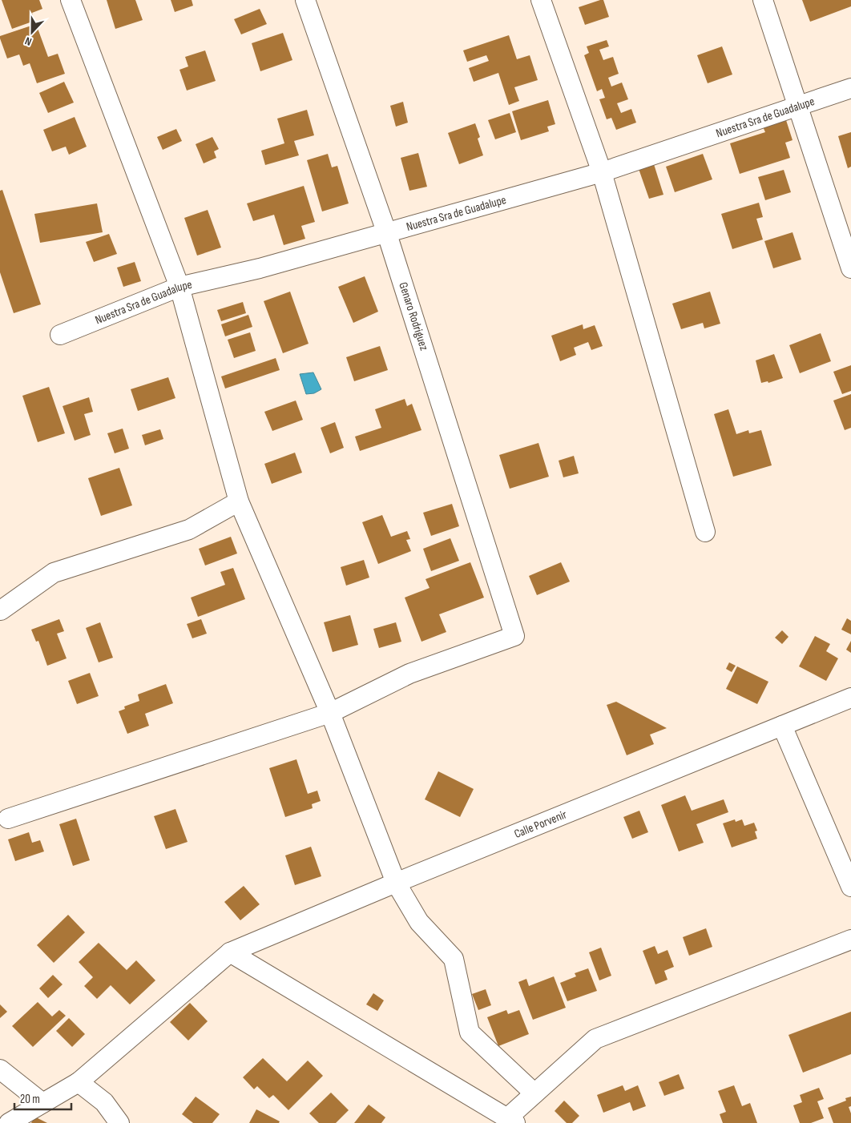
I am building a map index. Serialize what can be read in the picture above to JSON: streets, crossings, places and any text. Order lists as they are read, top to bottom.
{
  "streets": {
    "street": ["Nuestra Sra de Guadalupe", "Genaro Rodriguez", "Calle Porvenir"]
  },
  "crossings": [
    ["Nuestra Sra de Guadalupe", "Genaro Rodriguez"]
  ],
  "scale_bar": "20 m",
  "north": "bottom"
}
